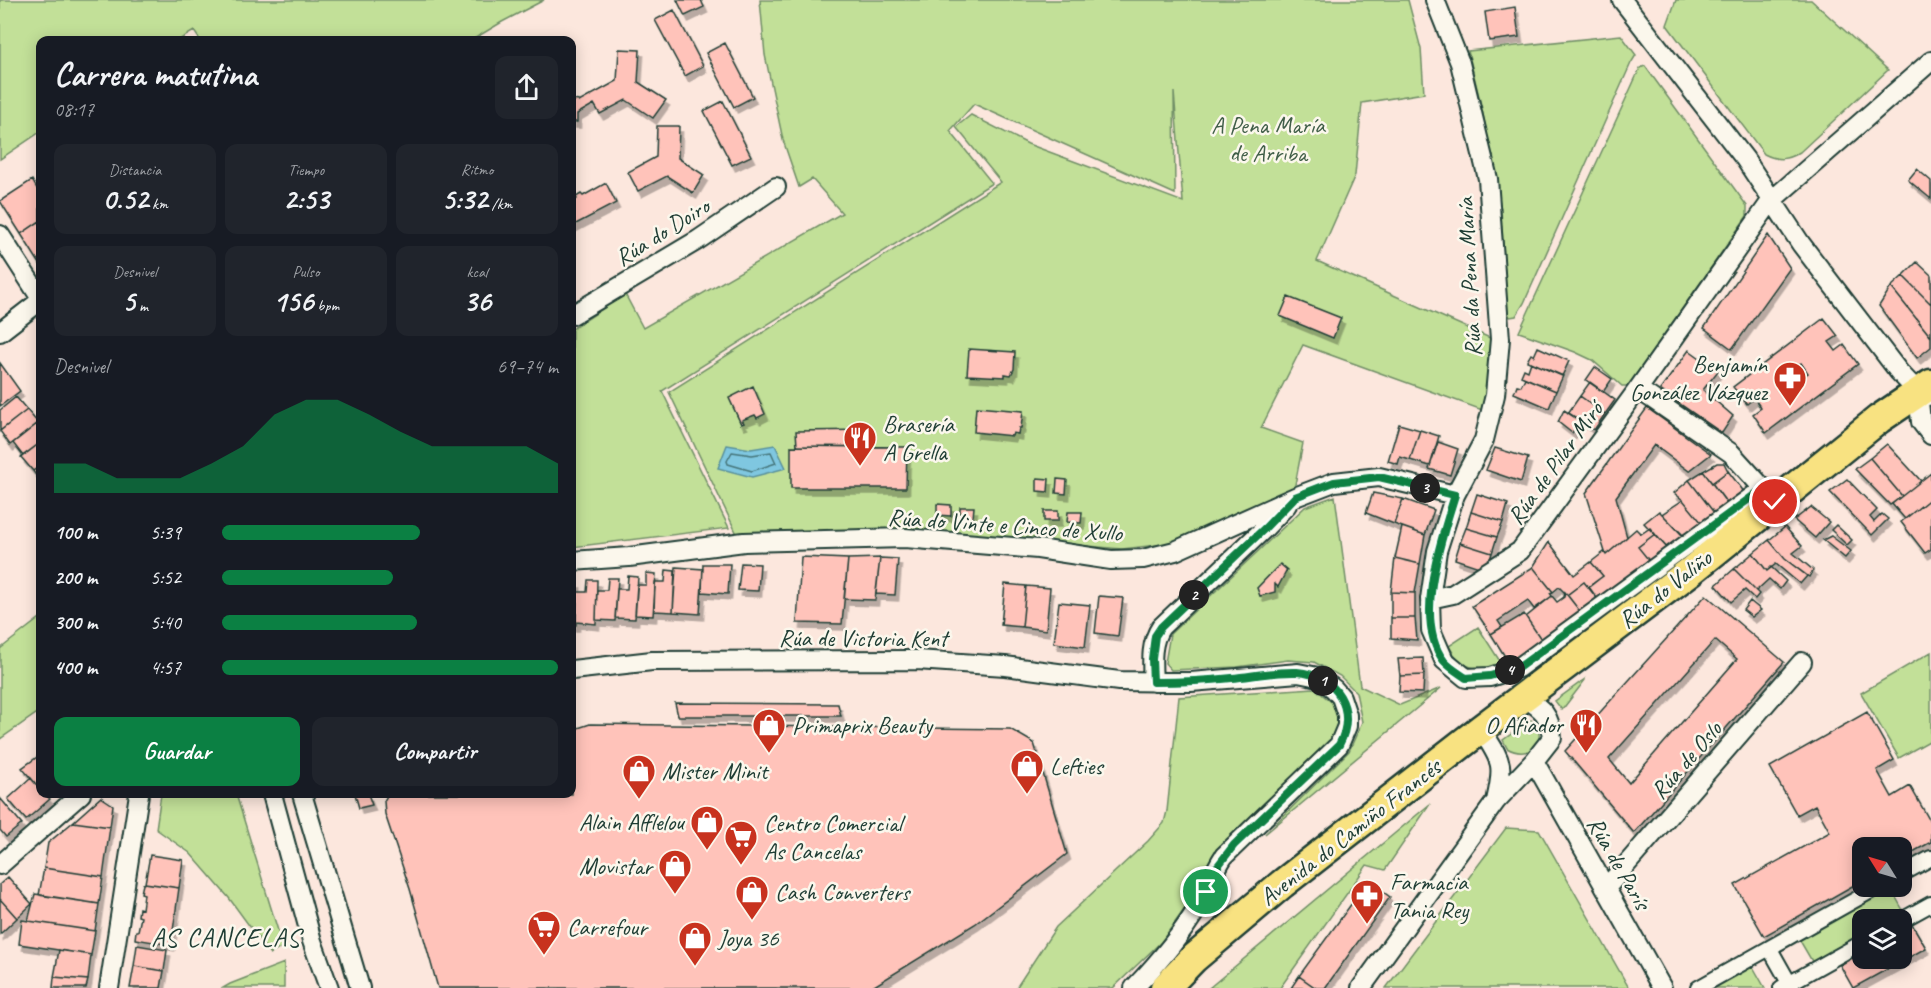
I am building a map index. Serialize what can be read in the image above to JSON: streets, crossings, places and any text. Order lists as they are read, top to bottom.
{
  "streets": {
    "main road": ["Rúa do Valiño", "Avenida do Camiño Francés"],
    "street": [
      "Rúa do Doiro",
      "Rúa da Pena María",
      "Rúa de Pilar Miró",
      "Rúa do Vinte e Cinco de Xullo",
      "Rúa de Victoria Kent",
      "Rúa de Oslo",
      "Rúa de París"
    ]
  },
  "crossings": [
    ["Rúa da Pena María", "Rúa de Pilar Miró"],
    ["Rúa da Pena María", "Rúa do Vinte e Cinco de Xullo"],
    ["Rúa da Pena María", "Rúa do Valiño"],
    ["Rúa do Valiño", "Avenida do Camiño Francés"],
    ["Rúa do Valiño", "Rúa de París"],
    ["Rúa de Oslo", "Rúa de París"],
    ["Avenida do Camiño Francés", "Rúa de París"]
  ],
  "districts": ["AS CANCELAS"],
  "parks": ["A Pena María de Arriba"],
  "places": {
    "pharmacy": ["Benjamín González Vázquez", "Farmacia Tania Rey"],
    "restaurant": ["Brasería A Grella", "O Afiador"],
    "shop": [
      "Primaprix Beauty",
      "Lefties",
      "Mister Minit",
      "Alain Afflelou",
      "Movistar",
      "Cash Converters",
      "Joya 36"
    ],
    "supermarket": ["Centro Comercial As Cancelas", "Carrefour"]
  },
  "north": "top left",
  "page": {
    "heading": ["Carrera matutina", "08:17"],
    "stats": [
      ["Distancia", "0.52 km"],
      ["Tiempo", "2:53"],
      ["Ritmo", "5:32 /km"],
      ["Desnivel", "5 m"],
      ["Pulso", "156 bpm"],
      ["kcal", "36"]
    ],
    "chart": ["Desnivel", "69–74 m"],
    "pins": [
      "3",
      "2",
      "4",
      "1"
    ],
    "list": [
      {
        "name": "100 m",
        "note": "5:39"
      },
      {
        "name": "200 m",
        "note": "5:52"
      },
      {
        "name": "300 m",
        "note": "5:40"
      },
      {
        "name": "400 m",
        "note": "4:57"
      }
    ],
    "buttons": ["Guardar", "Compartir"]
  }
}
